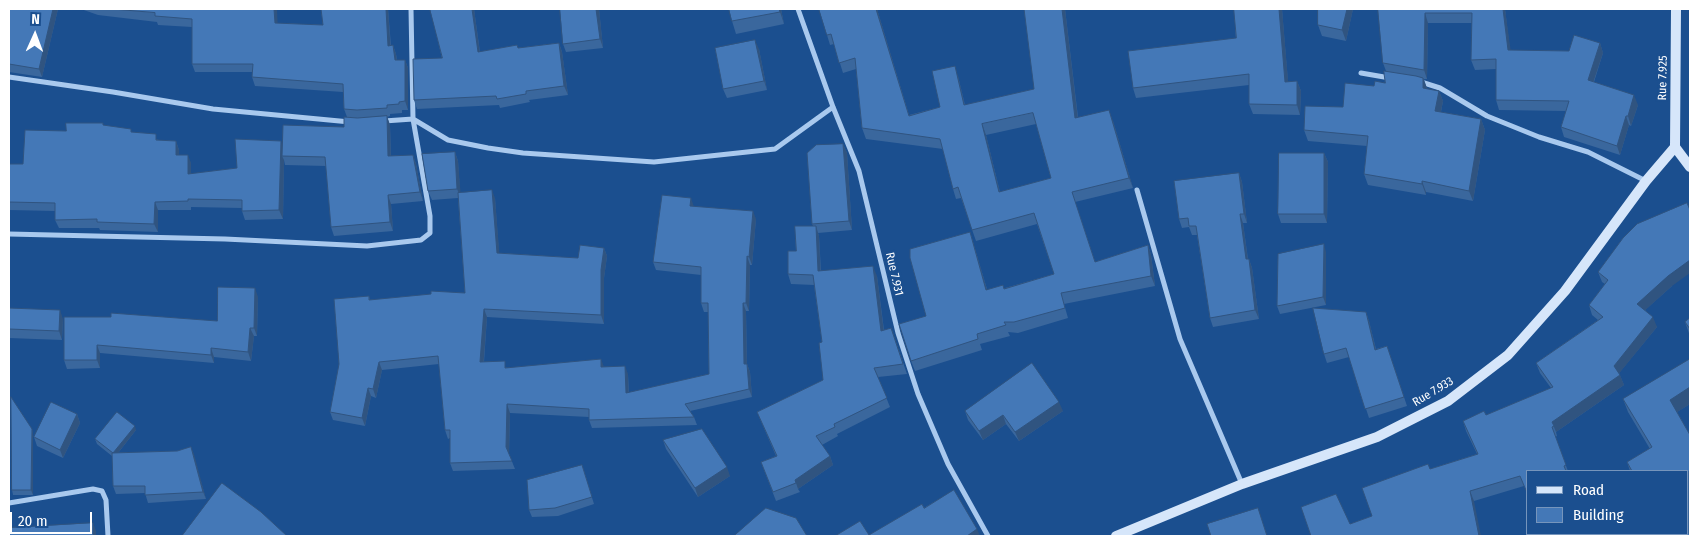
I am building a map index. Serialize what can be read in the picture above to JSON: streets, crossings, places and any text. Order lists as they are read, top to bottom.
{
  "streets": {
    "street": ["Rue 7.925", "Rue 7.931", "Rue 7.933"]
  },
  "crossings": [
    ["Rue 7.925", "Rue 7.933"]
  ],
  "legend": ["Road", "Building"],
  "scale_bar": "20 m",
  "north": "top"
}
